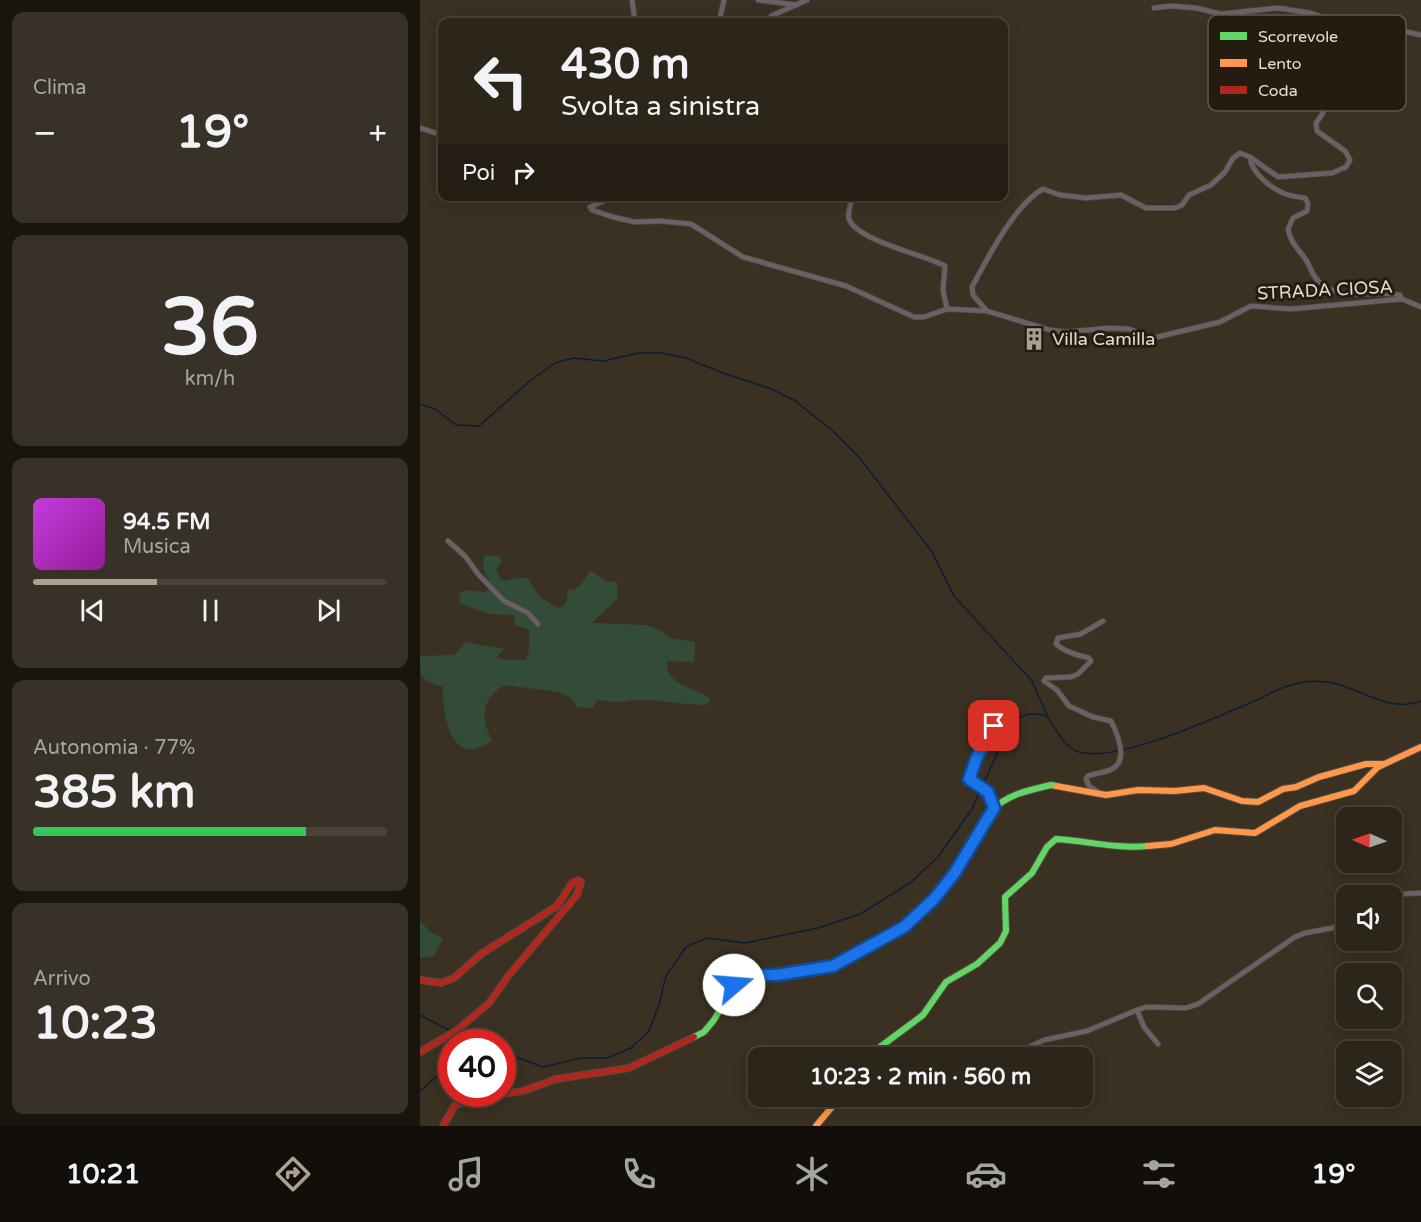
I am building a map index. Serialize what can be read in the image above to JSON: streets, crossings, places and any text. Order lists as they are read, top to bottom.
{
  "streets": {
    "street": ["STRADA CIOSA"]
  },
  "places": {
    "building": ["Villa Camilla"]
  },
  "legend": ["Scorrevole", "Lento", "Coda"],
  "north": "left",
  "page": {
    "tile": [
      "Clima",
      ["36", "km/h"],
      ["Autonomia · 77%", "385 km"],
      ["Arrivo", "10:23"]
    ],
    "turn": ["430 m", "Svolta a sinistra"],
    "heat": ["−", "19°", "+"],
    "then": "Poi",
    "song": ["94.5 FM", "Musica"],
    "limit": "40",
    "trip": "10:23 · 2 min · 560 m",
    "tabs": ["10:21", "19°"]
  }
}
